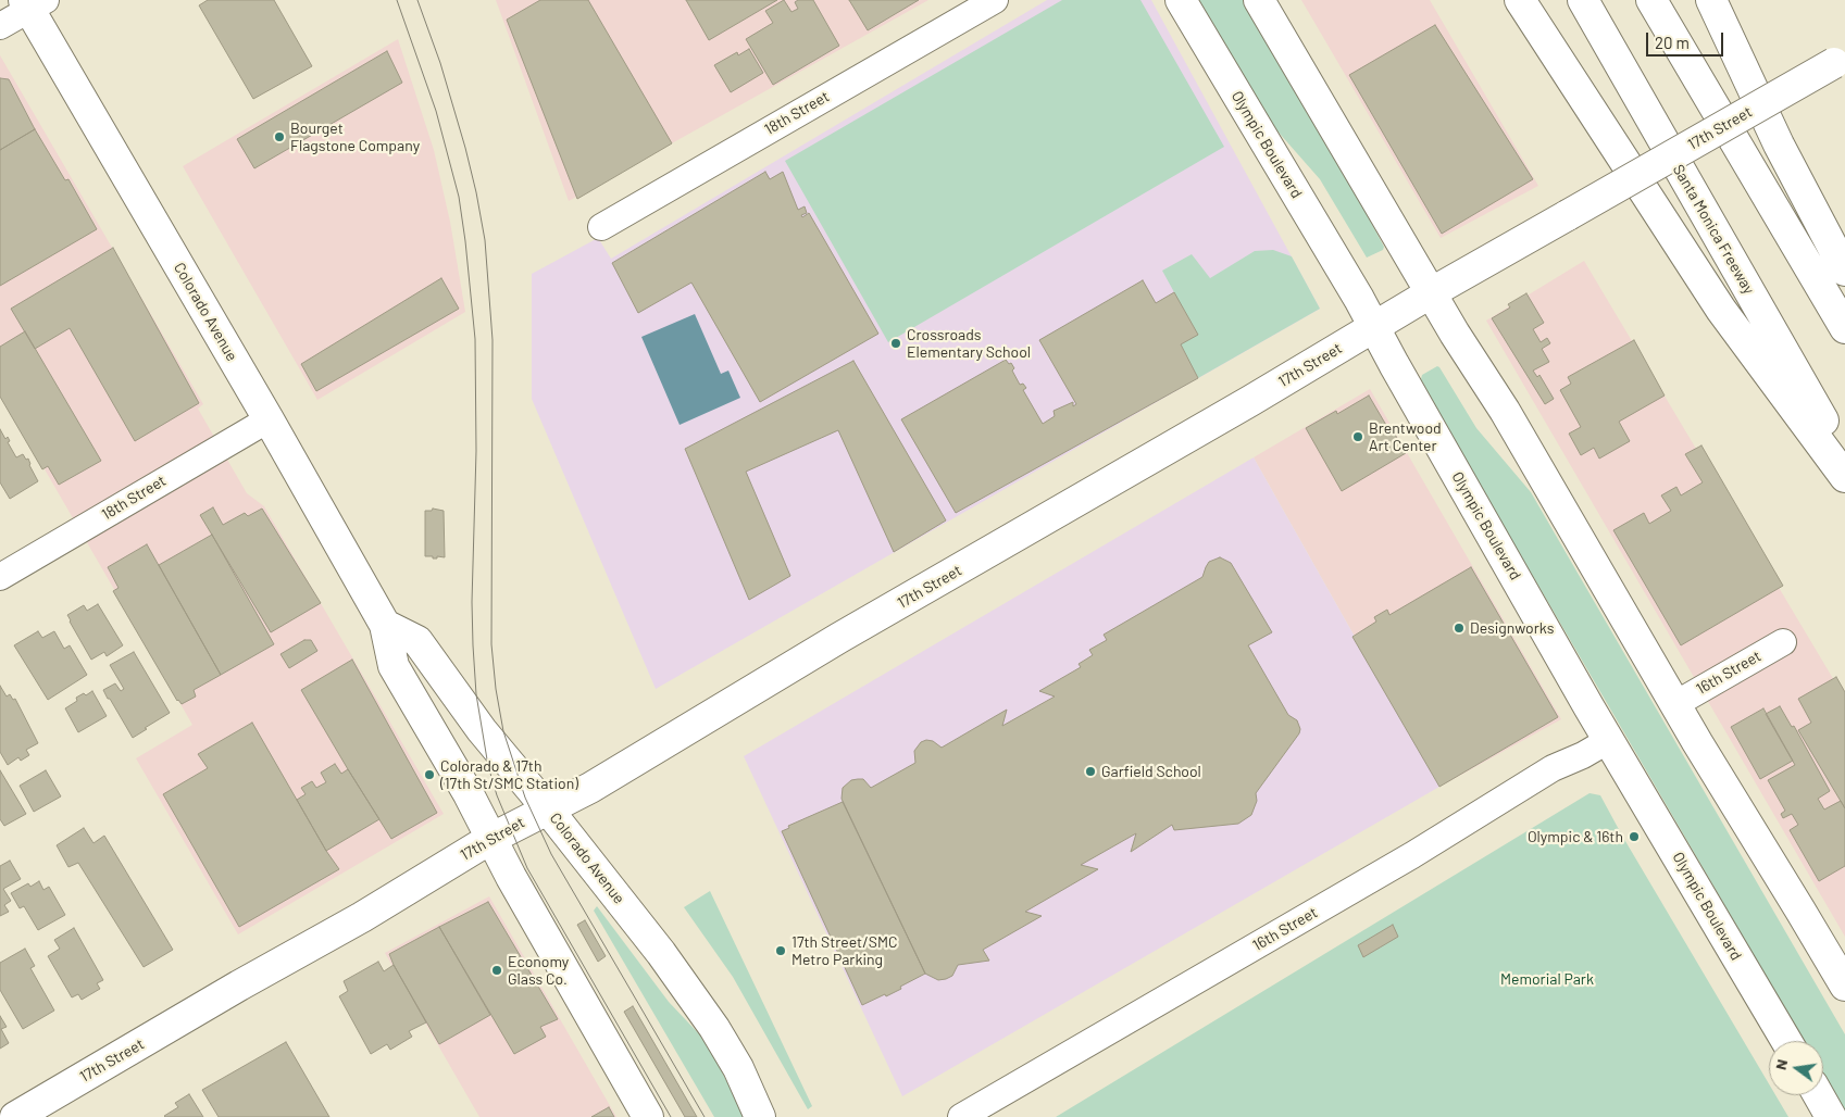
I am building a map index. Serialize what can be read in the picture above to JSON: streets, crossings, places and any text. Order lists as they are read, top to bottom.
{
  "streets": {
    "main road": [
      "17th Street",
      "Olympic Boulevard",
      "Santa Monica Freeway",
      "Colorado Avenue"
    ],
    "street": ["18th Street", "16th Street"]
  },
  "crossings": [
    ["18th Street", "Colorado Avenue"],
    ["17th Street", "Olympic Boulevard"],
    ["17th Street", "Colorado Avenue"],
    ["Olympic Boulevard", "16th Street"]
  ],
  "parks": ["Memorial Park"],
  "places": [
    "Bourget Flagstone Company",
    "Crossroads Elementary School",
    "Brentwood Art Center",
    "Designworks",
    "Garfield School",
    "Colorado & 17th (17th St/SMC Station)",
    "Olympic & 16th",
    "17th Street/SMC Metro Parking",
    "Economy Glass Co."
  ],
  "scale_bar": "20 m",
  "north": "left"
}
